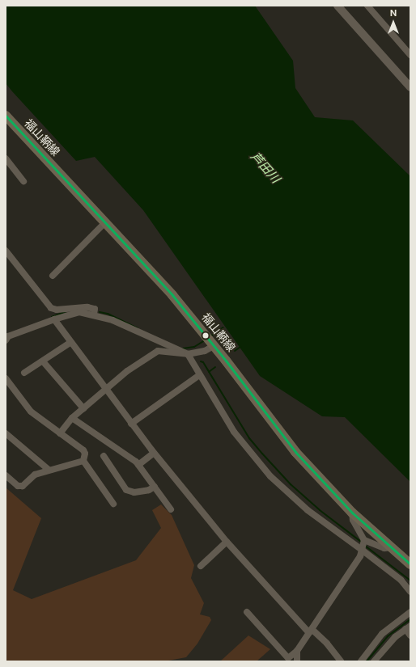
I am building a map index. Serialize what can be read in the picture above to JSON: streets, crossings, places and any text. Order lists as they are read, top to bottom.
{
  "streets": {
    "main road": ["福山鞆線"]
  },
  "water": ["芦田川"],
  "north": "top"
}
